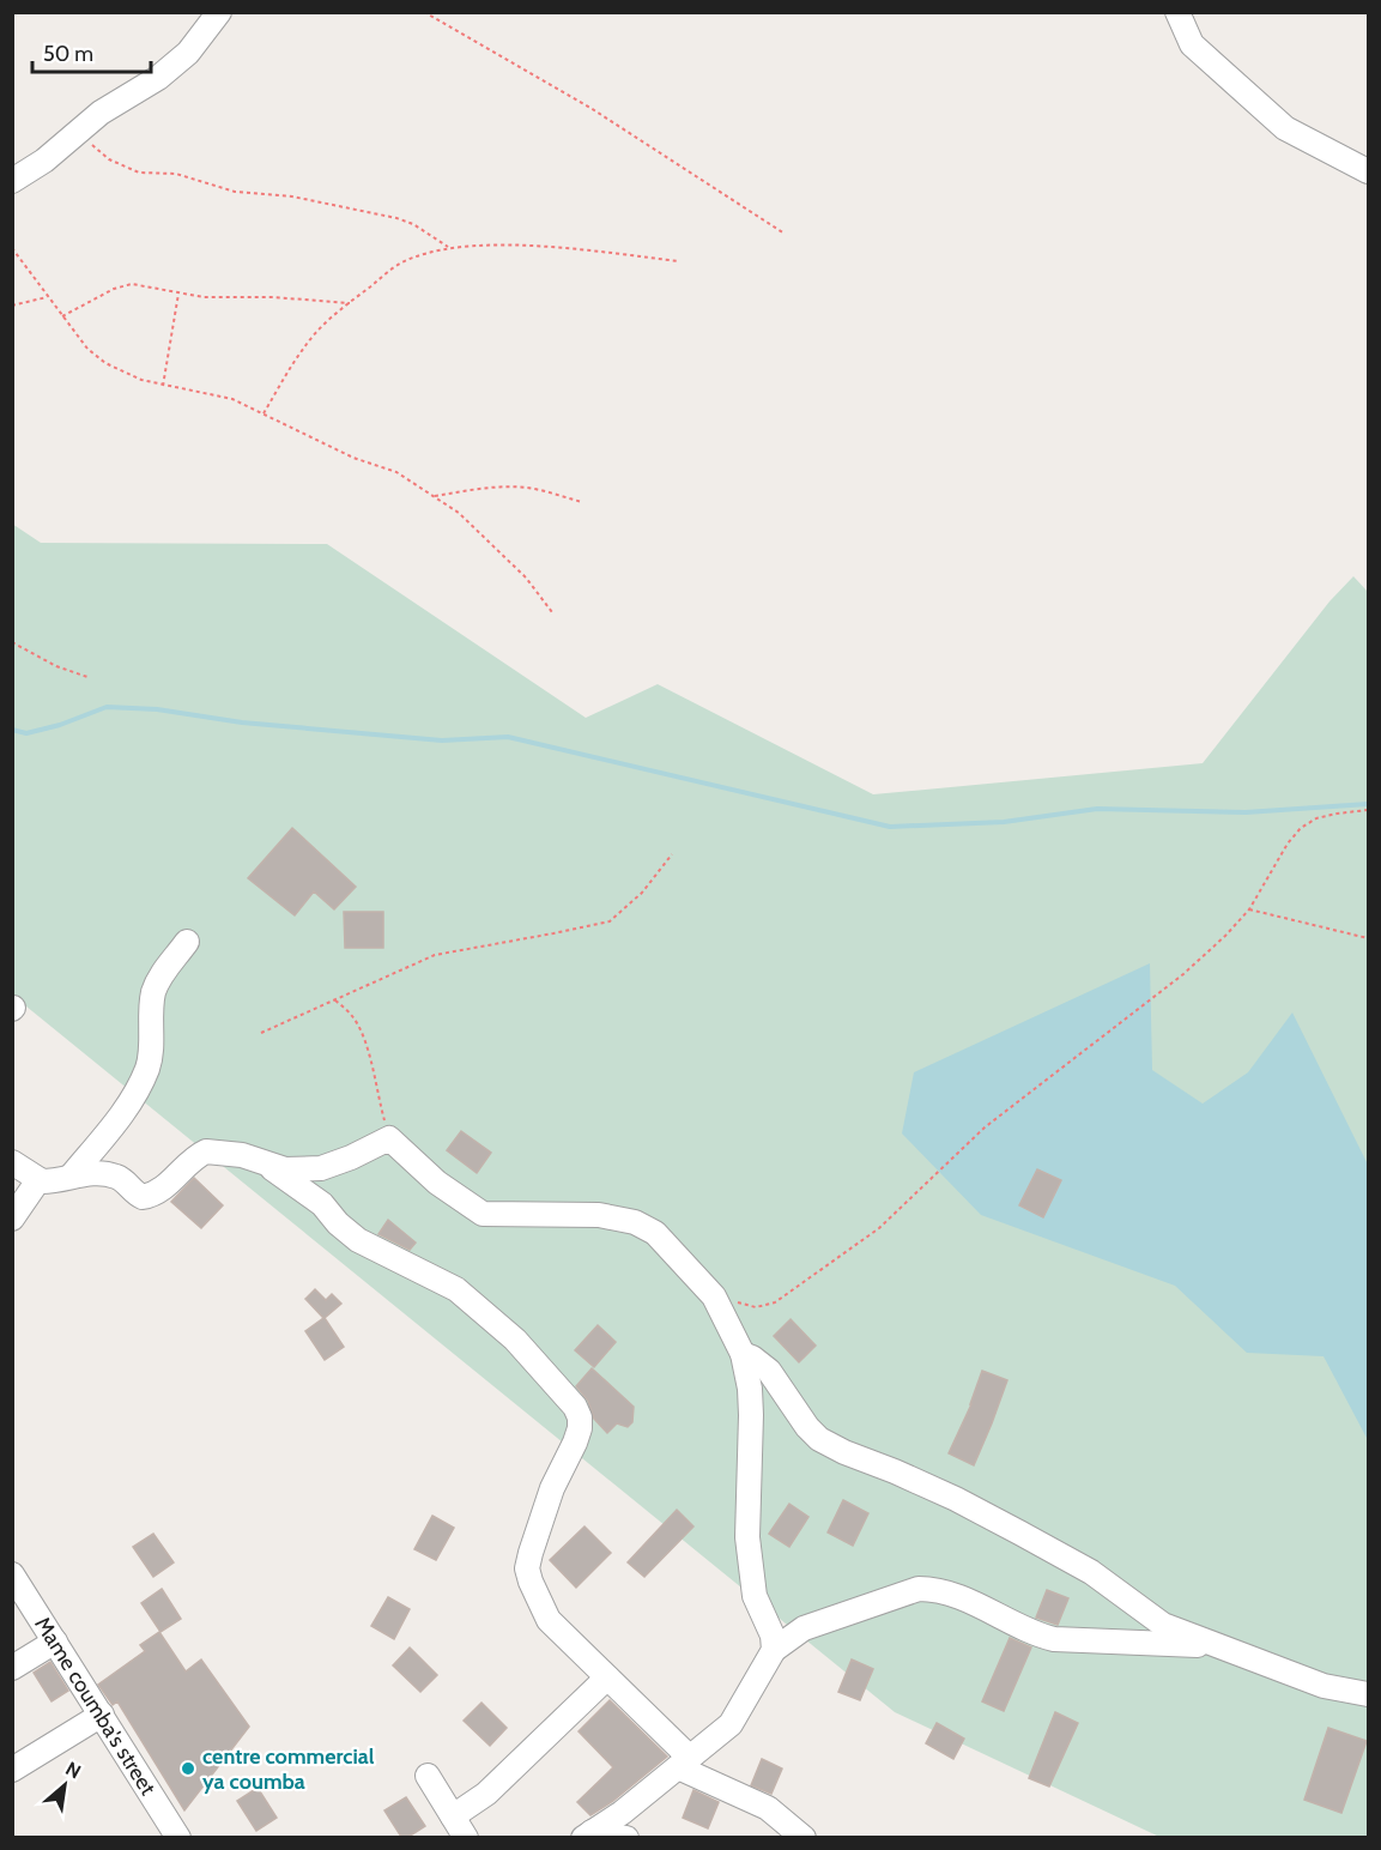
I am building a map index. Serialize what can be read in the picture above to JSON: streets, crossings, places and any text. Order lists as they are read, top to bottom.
{
  "streets": {
    "street": ["Mame coumba's street"]
  },
  "places": ["centre commercial ya coumba"],
  "scale_bar": "50 m",
  "north": "top right"
}
